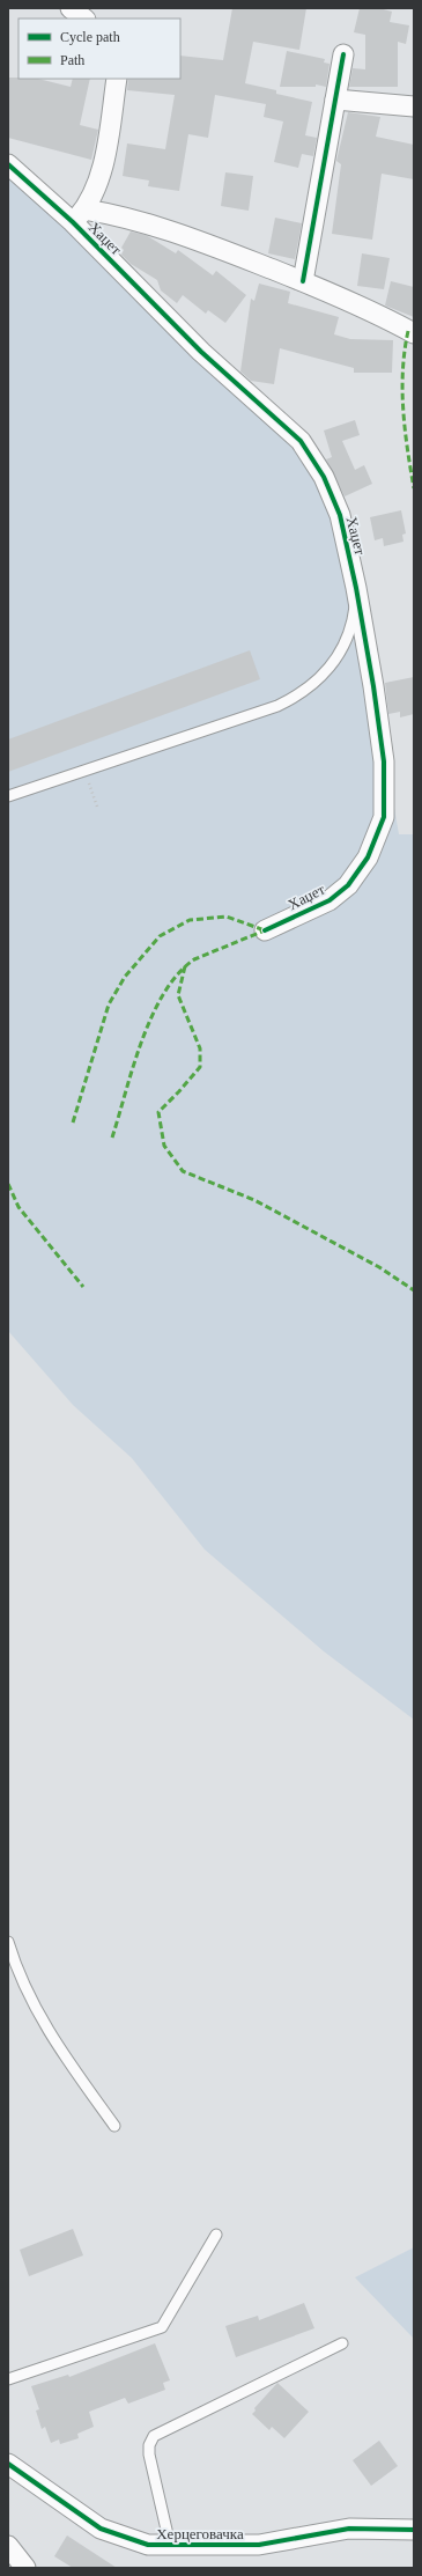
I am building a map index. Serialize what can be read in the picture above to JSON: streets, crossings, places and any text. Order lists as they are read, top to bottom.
{
  "streets": {
    "street": ["Хаџет", "Херцеговачка"]
  },
  "legend": ["Cycle path", "Path"]
}
